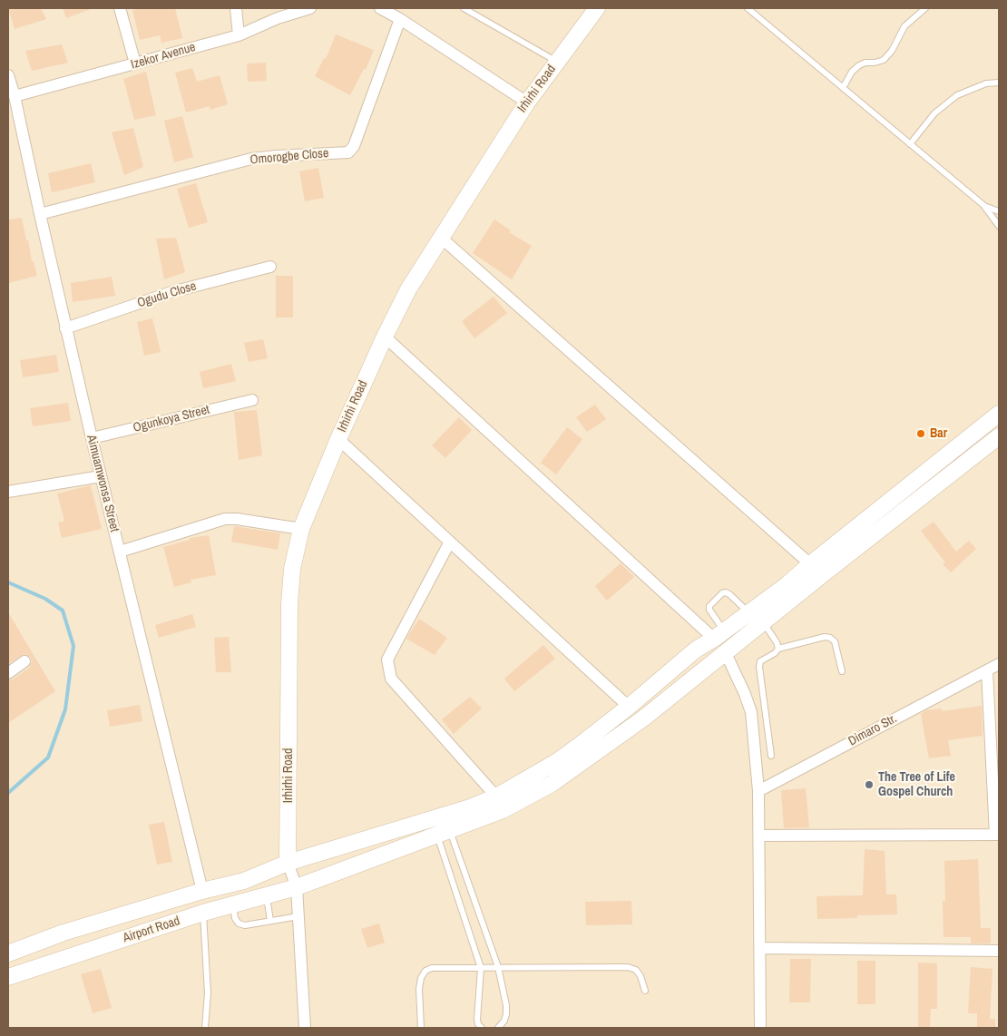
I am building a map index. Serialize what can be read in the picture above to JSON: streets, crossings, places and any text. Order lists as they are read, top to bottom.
{
  "streets": {
    "main road": ["Irhirhi Road", "Airport Road"],
    "street": [
      "Izekor Avenue",
      "Omorogbe Close",
      "Ogudu Close",
      "Ogunkoya Street",
      "Aimuamwonsa Street",
      "Dimaro Str."
    ]
  },
  "crossings": [
    ["Izekor Avenue", "Aimuamwonsa Street"],
    ["Irhirhi Road", "Airport Road"],
    ["Omorogbe Close", "Aimuamwonsa Street"],
    ["Ogudu Close", "Aimuamwonsa Street"],
    ["Ogunkoya Street", "Aimuamwonsa Street"],
    ["Aimuamwonsa Street", "Airport Road"]
  ],
  "places": ["Bar", "The Tree of Life Gospel Church"]
}
